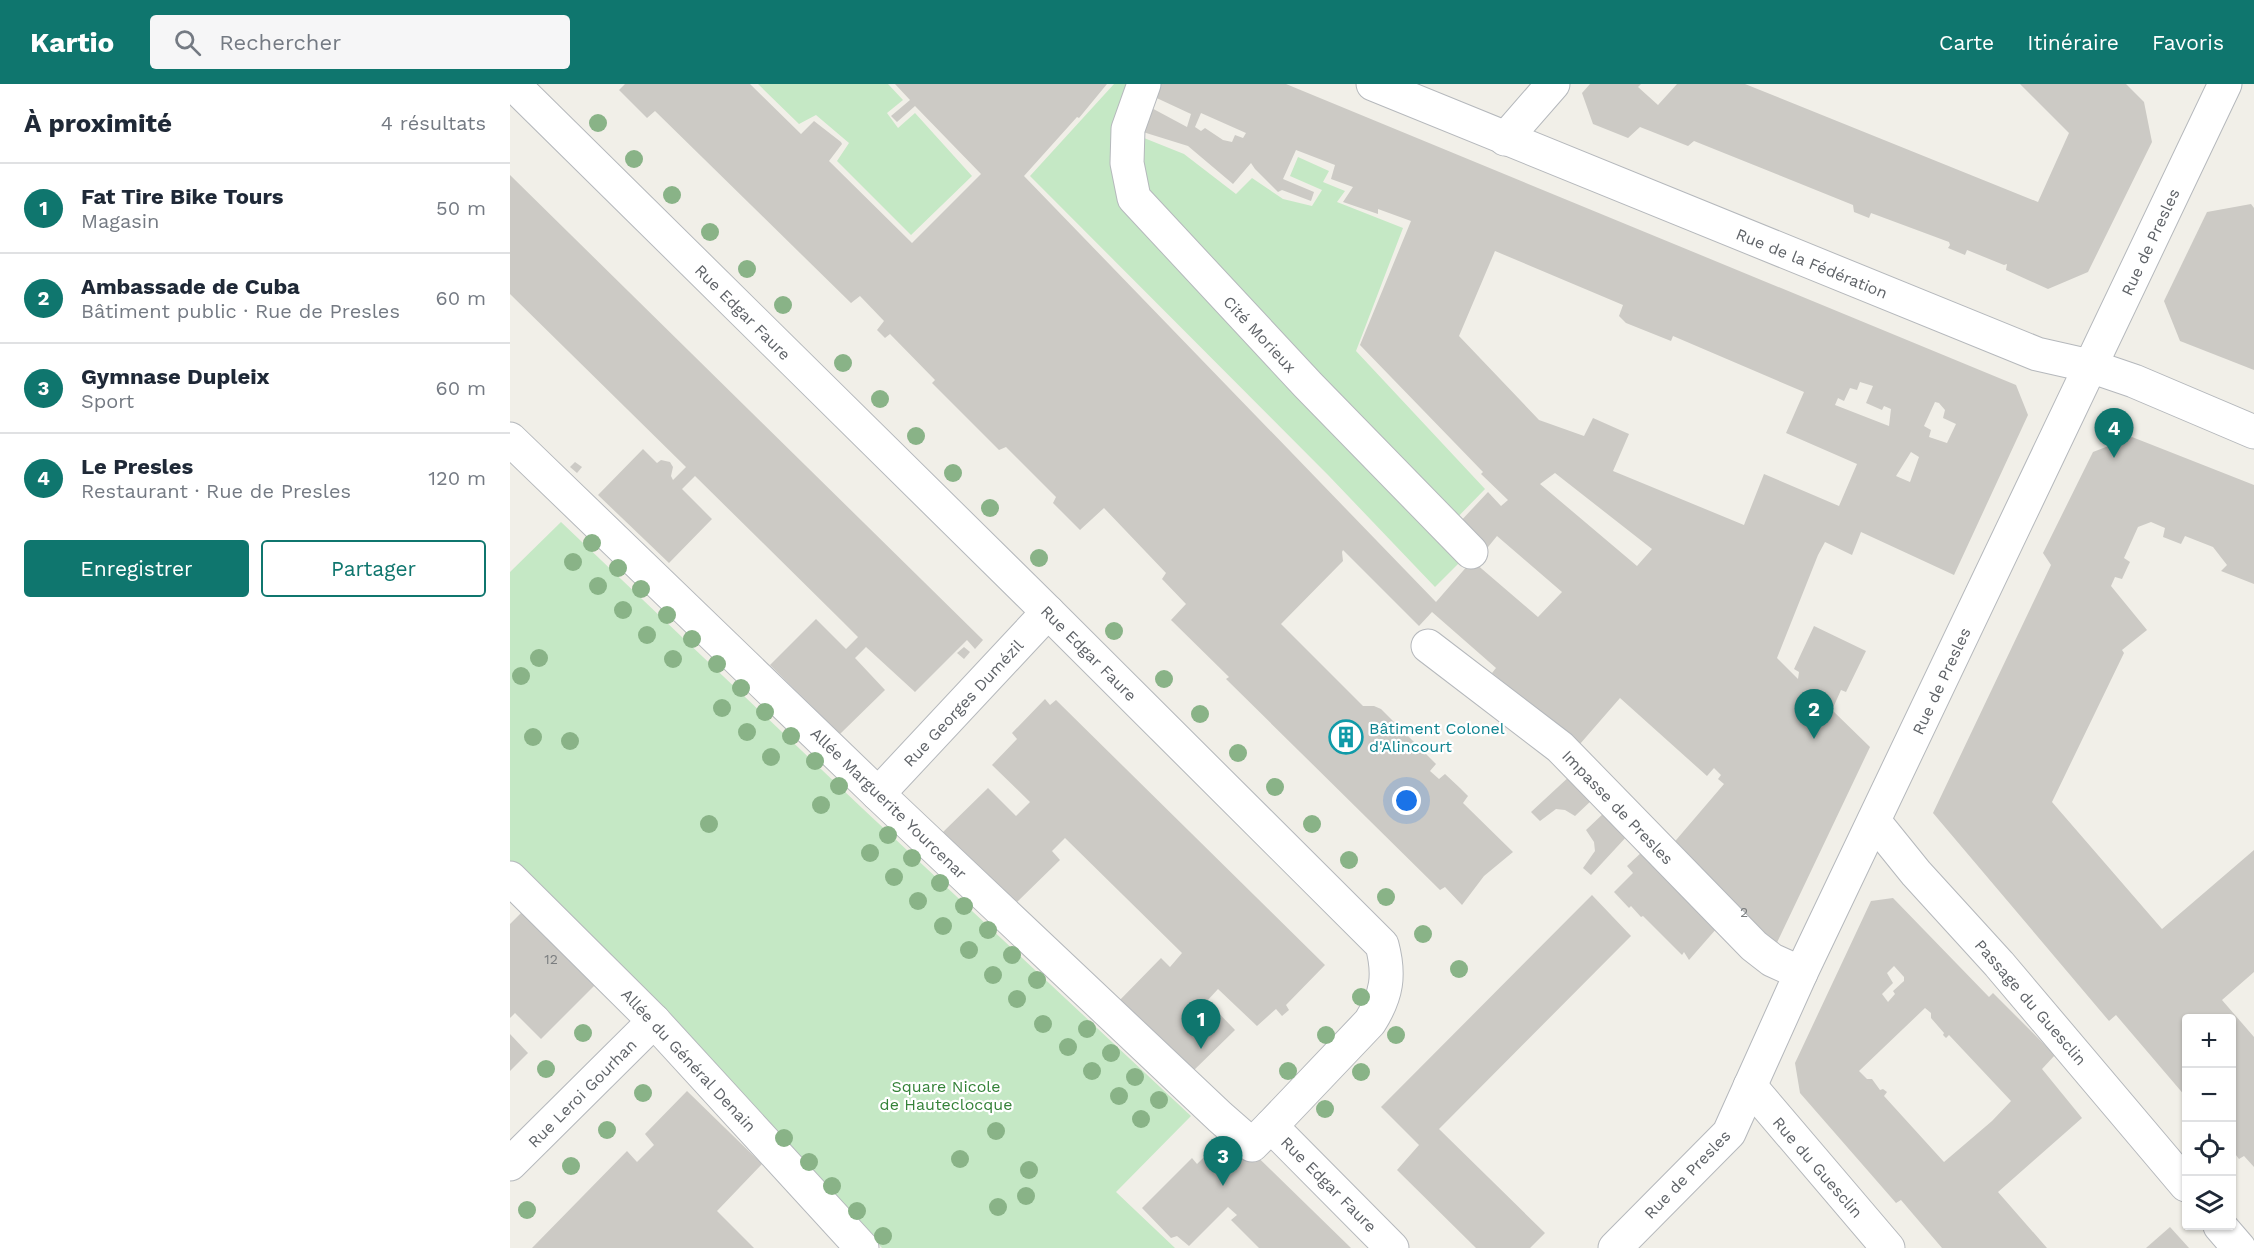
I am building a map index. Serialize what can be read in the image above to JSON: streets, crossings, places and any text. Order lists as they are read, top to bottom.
{
  "streets": {
    "street": [
      "Rue de Presles",
      "Rue de la Fédération",
      "Rue Edgar Faure",
      "Cité Morieux",
      "Rue Georges Dumézil",
      "Allée Marguerite Yourcenar",
      "Impasse de Presles",
      "Passage du Guesclin",
      "Allée du Général Denain",
      "Rue Leroi Gourhan",
      "Rue du Guesclin"
    ]
  },
  "crossings": [
    ["Rue de Presles", "Rue de la Fédération"],
    ["Rue de Presles", "Impasse de Presles"],
    ["Rue de Presles", "Passage du Guesclin"],
    ["Rue de Presles", "Rue du Guesclin"],
    ["Rue Edgar Faure", "Rue Georges Dumézil"],
    ["Rue Edgar Faure", "Allée Marguerite Yourcenar"],
    ["Rue Georges Dumézil", "Allée Marguerite Yourcenar"],
    ["Allée du Général Denain", "Rue Leroi Gourhan"]
  ],
  "parks": ["Square Nicole de Hauteclocque"],
  "places": {
    "building": ["Bâtiment Colonel d'Alincourt"]
  },
  "house_numbers": ["2", "12"],
  "page": {
    "header": "Kartio",
    "search": "Rechercher",
    "nav": ["Carte", "Itinéraire", "Favoris"],
    "heading": ["À proximité", "4 résultats"],
    "list": [
      {
        "mark": "1",
        "name": "Fat Tire Bike Tours",
        "note": "Magasin",
        "value": "50 m"
      },
      {
        "mark": "2",
        "name": "Ambassade de Cuba",
        "note": "Bâtiment public · Rue de Presles",
        "value": "60 m"
      },
      {
        "mark": "3",
        "name": "Gymnase Dupleix",
        "note": "Sport",
        "value": "60 m"
      },
      {
        "mark": "4",
        "name": "Le Presles",
        "note": "Restaurant · Rue de Presles",
        "value": "120 m"
      }
    ],
    "pins": [
      "4",
      "2",
      "1",
      "3"
    ],
    "buttons": ["Enregistrer", "Partager"],
    "map_buttons": ["+", "−"]
  }
}
